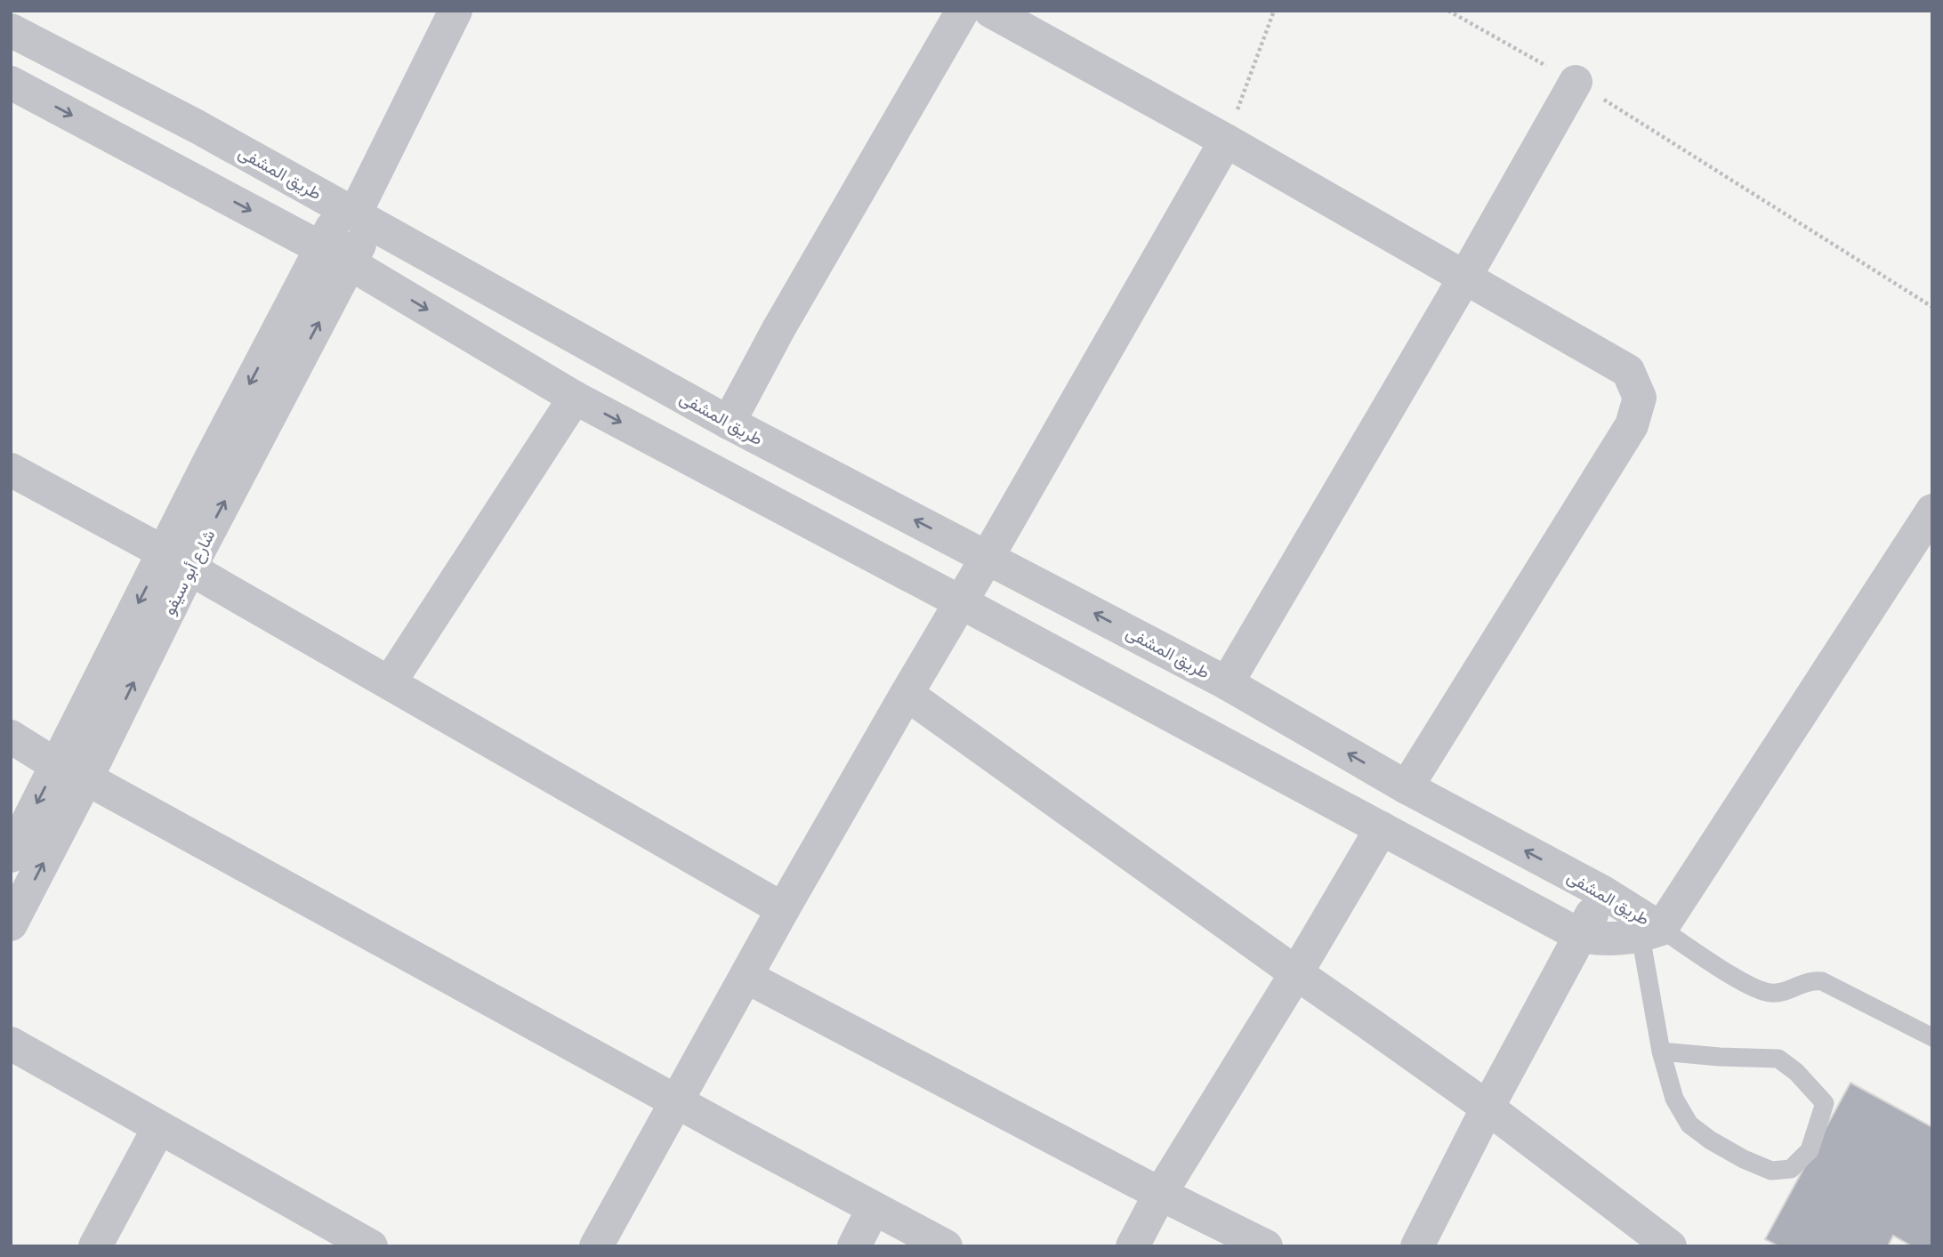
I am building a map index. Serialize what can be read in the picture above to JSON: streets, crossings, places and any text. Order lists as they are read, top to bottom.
{
  "streets": {
    "street": ["طريق المشفى", "شارع أبو سيفو"]
  },
  "crossings": [
    ["طريق المشفى", "شارع أبو سيفو"]
  ]
}
